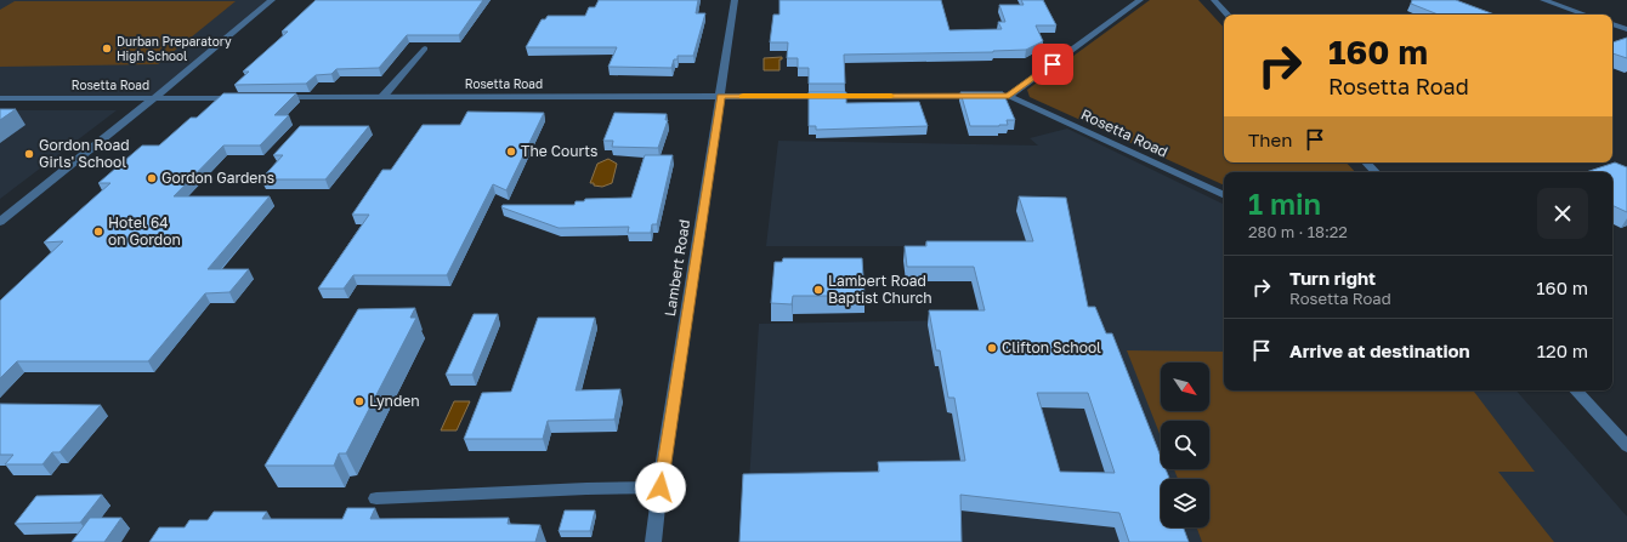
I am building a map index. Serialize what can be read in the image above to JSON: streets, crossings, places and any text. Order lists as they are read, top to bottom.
{
  "streets": {
    "street": ["Rosetta Road", "Lambert Road"]
  },
  "crossings": [
    ["Rosetta Road", "Lambert Road"]
  ],
  "places": [
    "Durban Preparatory High School",
    "The Courts",
    "Gordon Road Girls' School",
    "Gordon Gardens",
    "Hotel 64 on Gordon",
    "Lambert Road Baptist Church",
    "Clifton School",
    "Lynden"
  ],
  "north": "bottom right",
  "page": {
    "turn": ["160 m", "Rosetta Road"],
    "then": "Then",
    "heading": ["1 min", "280 m · 18:22"],
    "list": [
      {
        "name": "Turn right",
        "note": "Rosetta Road",
        "value": "160 m"
      },
      {
        "name": "Arrive at destination",
        "value": "120 m"
      }
    ]
  }
}
